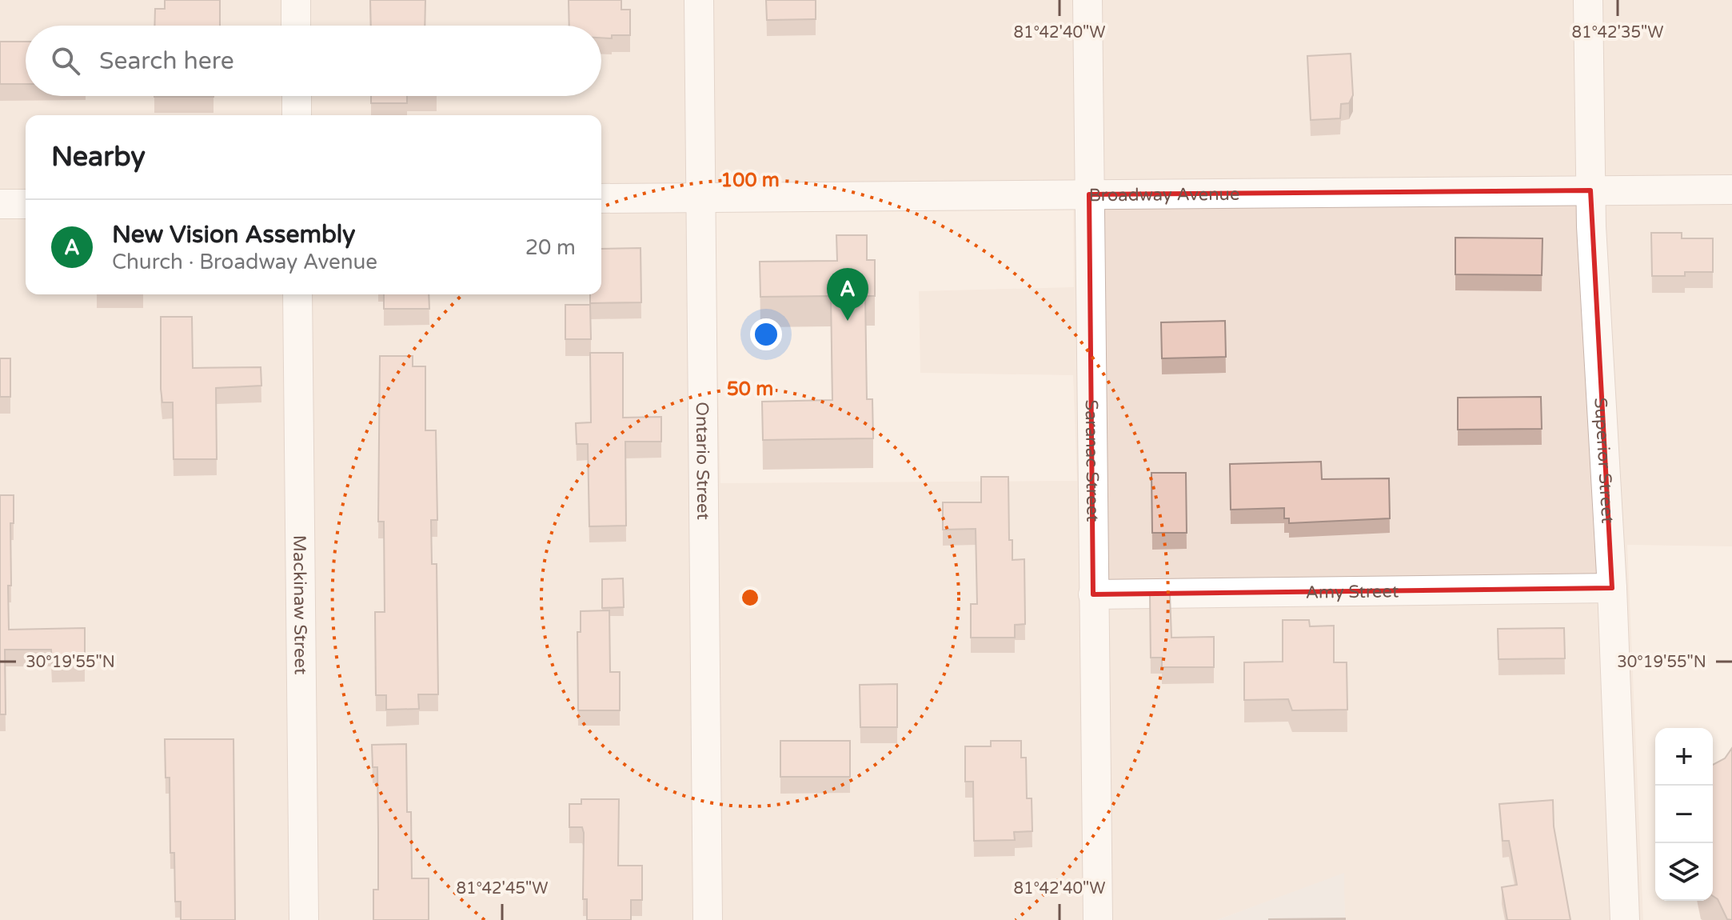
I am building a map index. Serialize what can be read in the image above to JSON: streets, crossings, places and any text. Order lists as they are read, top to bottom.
{
  "streets": {
    "street": [
      "Broadway Avenue",
      "Ontario Street",
      "Saranac Street",
      "Superior Street",
      "Amy Street",
      "Mackinaw Street"
    ]
  },
  "crossings": [
    ["Broadway Avenue", "Ontario Street"],
    ["Broadway Avenue", "Saranac Street"],
    ["Broadway Avenue", "Superior Street"],
    ["Saranac Street", "Amy Street"],
    ["Superior Street", "Amy Street"]
  ],
  "page": {
    "search": "Search here",
    "heading": "Nearby",
    "list": [
      {
        "mark": "A",
        "name": "New Vision Assembly",
        "note": "Church · Broadway Avenue",
        "value": "20 m"
      }
    ],
    "pins": "A",
    "map_buttons": ["+", "−"]
  },
  "coordinates": [
    "81°42'40\"W",
    "81°42'35\"W",
    "30°19'55\"N",
    "81°42'45\"W"
  ],
  "rings": ["100 m", "50 m"]
}
